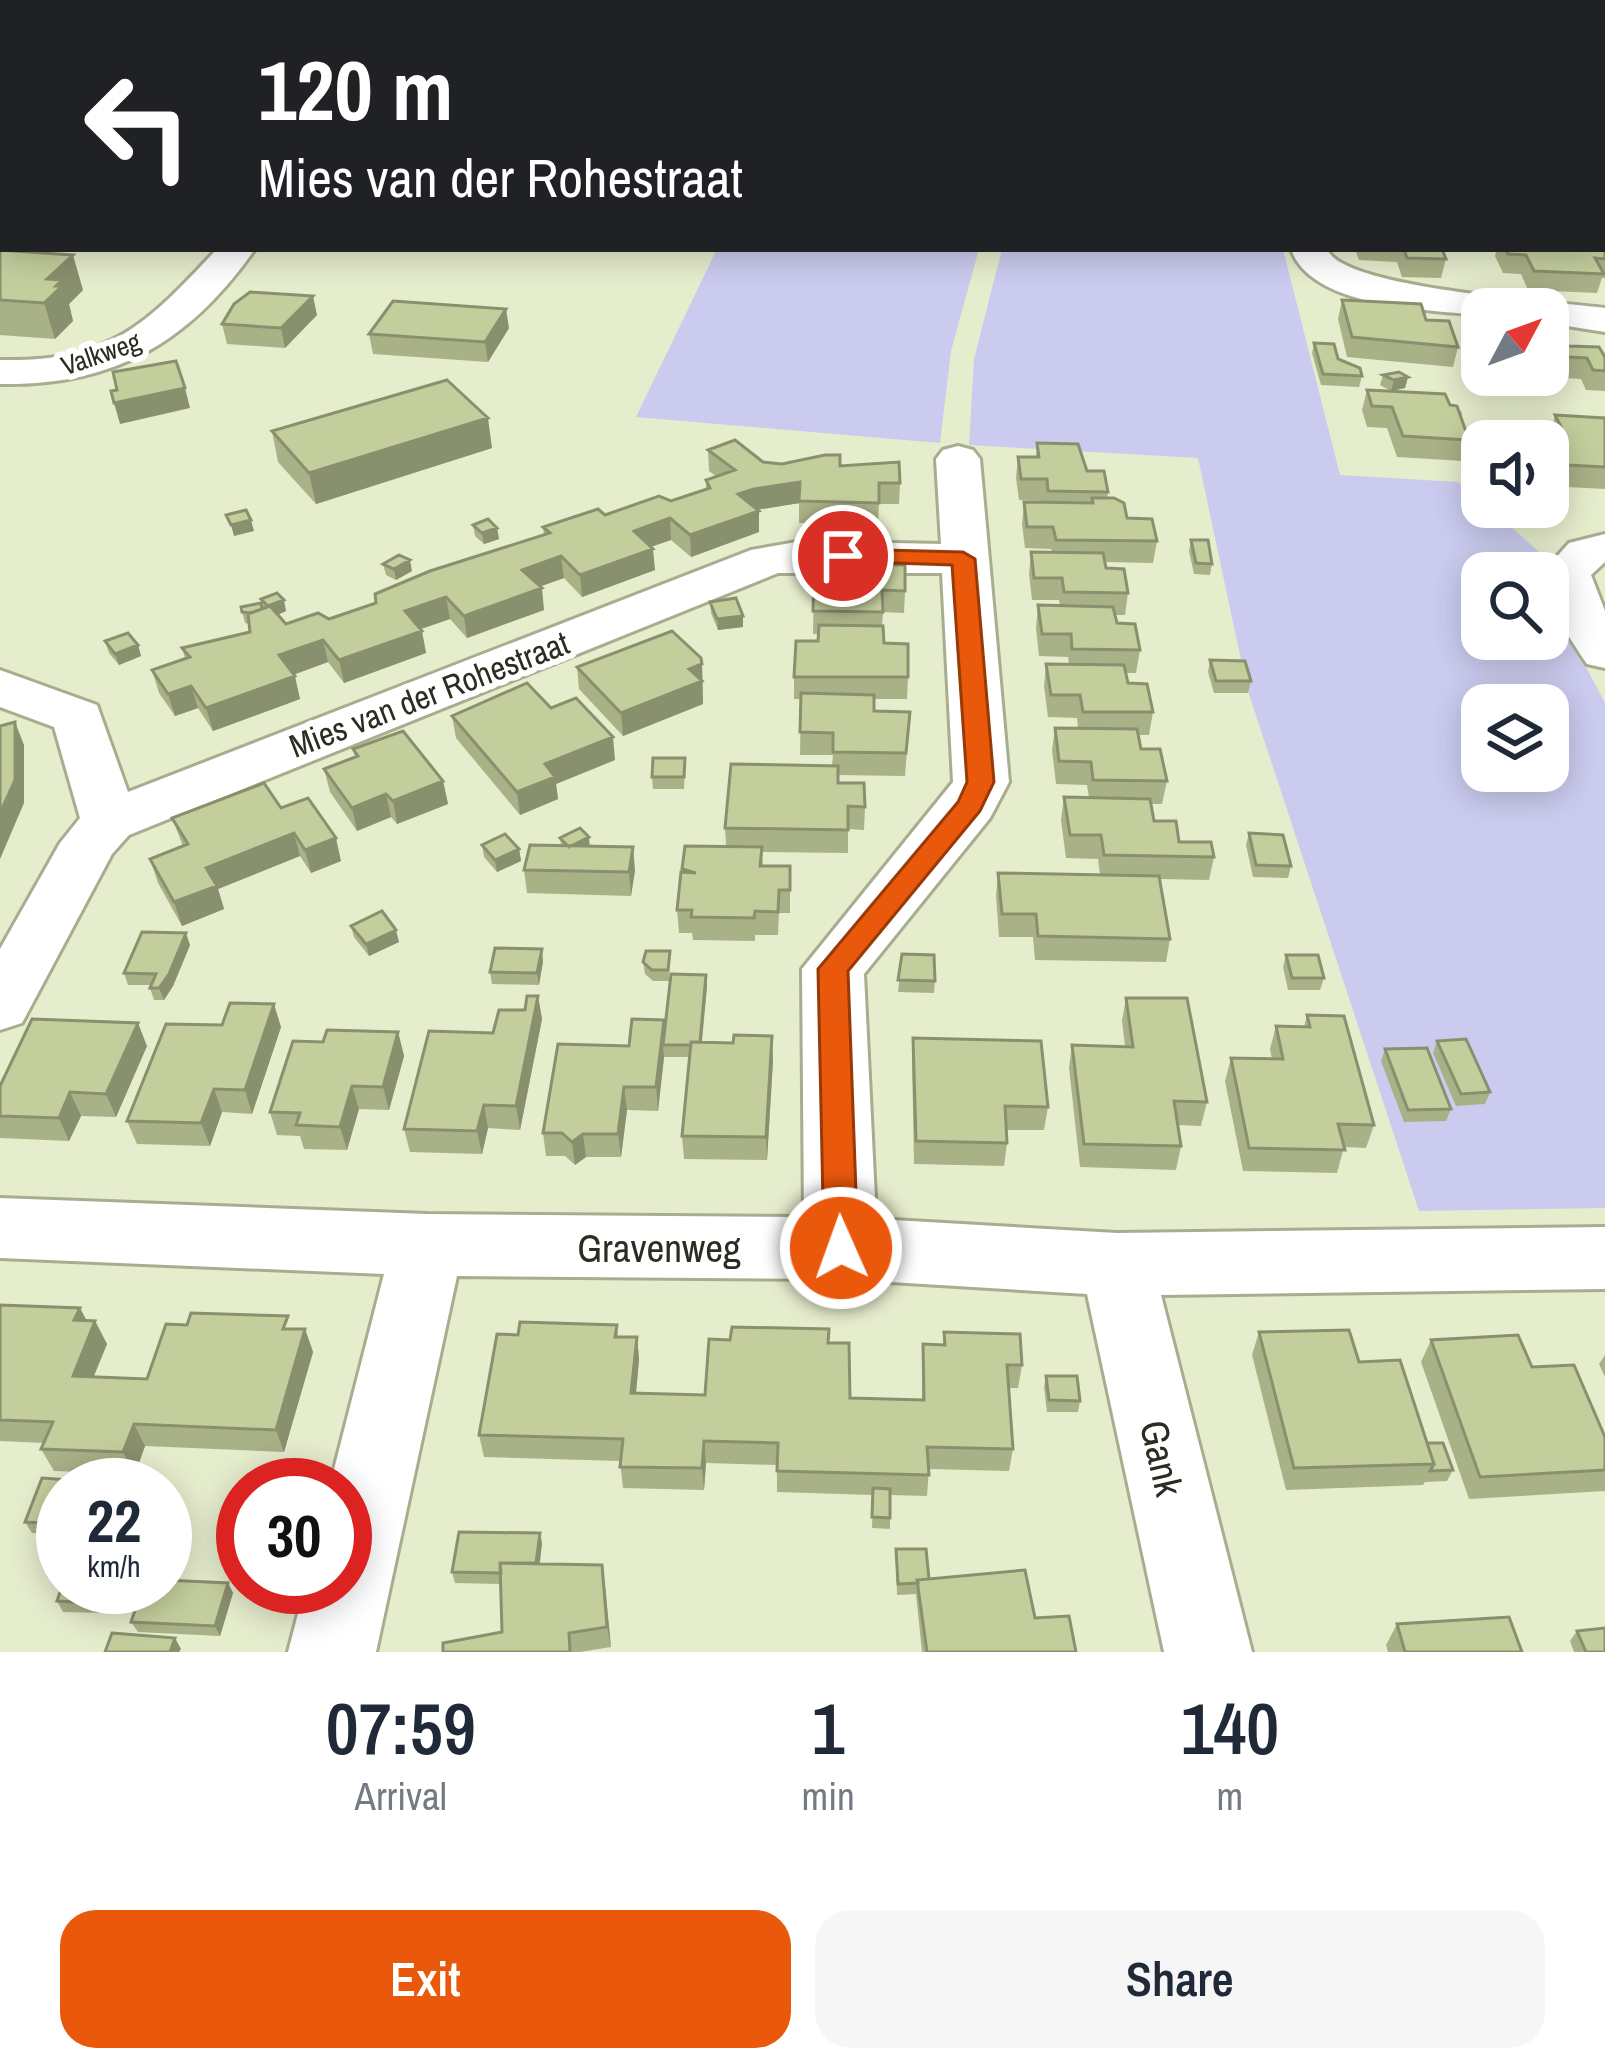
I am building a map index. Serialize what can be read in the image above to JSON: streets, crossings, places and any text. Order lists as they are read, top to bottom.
{
  "streets": {
    "street": [
      "Valkweg",
      "Mies van der Rohestraat",
      "Gravenweg",
      "Gank"
    ]
  },
  "crossings": [
    ["Gravenweg", "Gank"]
  ],
  "north": "top right",
  "page": {
    "turn": ["120 m", "Mies van der Rohestraat"],
    "speed": "22 km/h",
    "limit": "30",
    "eta": [
      "07:59",
      "Arrival",
      "1",
      "min",
      "140",
      "m"
    ],
    "buttons": ["Exit", "Share"]
  }
}
